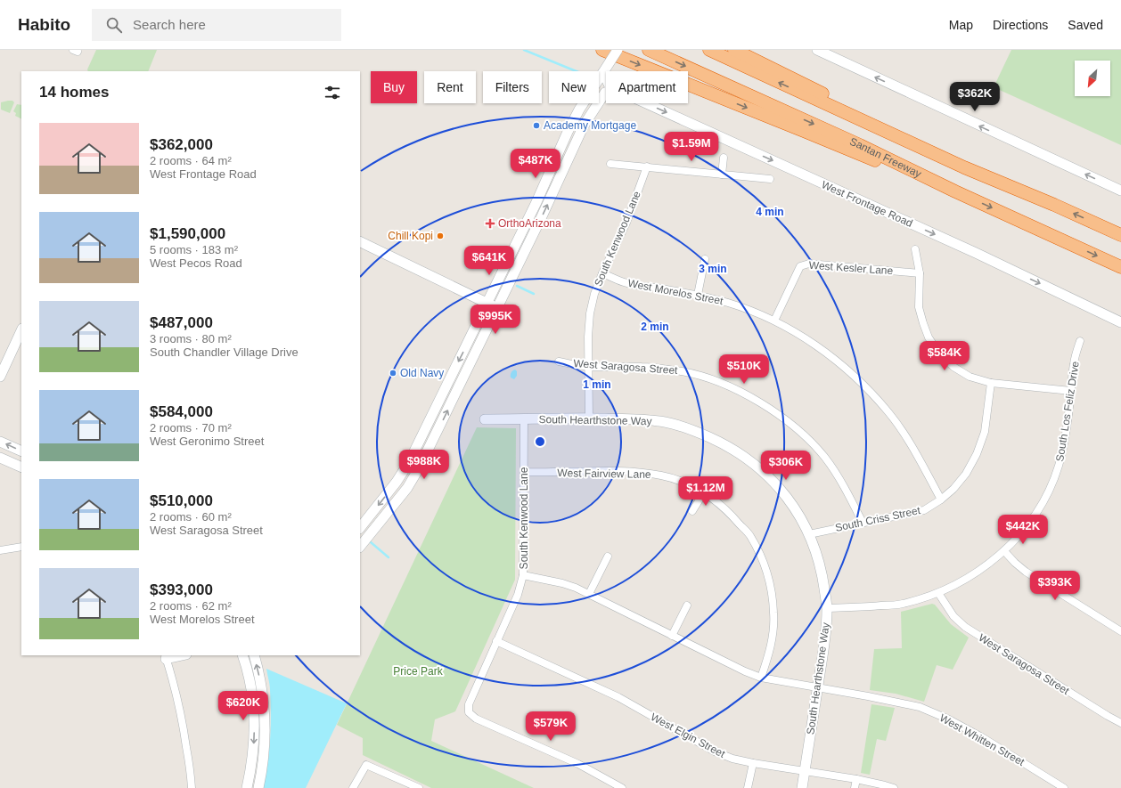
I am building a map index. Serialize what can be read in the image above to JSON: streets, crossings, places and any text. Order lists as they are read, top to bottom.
{
  "streets": {
    "highway": ["Santan Freeway"],
    "street": [
      "West Frontage Road",
      "South Kenwood Lane",
      "West Kesler Lane",
      "West Morelos Street",
      "West Saragosa Street",
      "South Los Feliz Drive",
      "South Hearthstone Way",
      "West Fairview Lane",
      "South Criss Street",
      "West Elgin Street",
      "West Whitten Street"
    ]
  },
  "crossings": [
    ["South Kenwood Lane", "West Morelos Street"],
    ["South Kenwood Lane", "West Saragosa Street"],
    ["South Kenwood Lane", "South Hearthstone Way"],
    ["South Kenwood Lane", "West Fairview Lane"],
    ["South Kenwood Lane", "West Elgin Street"],
    ["South Kenwood Lane", "West Whitten Street"],
    ["West Kesler Lane", "West Morelos Street"],
    ["West Morelos Street", "South Criss Street"],
    ["West Saragosa Street", "South Los Feliz Drive"],
    ["West Saragosa Street", "South Criss Street"],
    ["South Los Feliz Drive", "South Hearthstone Way"],
    ["South Hearthstone Way", "South Criss Street"],
    ["South Hearthstone Way", "West Elgin Street"],
    ["South Hearthstone Way", "West Whitten Street"],
    ["West Fairview Lane", "West Whitten Street"]
  ],
  "parks": ["Price Park"],
  "places": {
    "other": ["Academy Mortgage", "Chill Kopi", "Old Navy"],
    "health": ["OrthoArizona"]
  },
  "north": "bottom left",
  "page": {
    "header": "Habito",
    "search": "Search here",
    "nav": ["Map", "Directions", "Saved"],
    "chip": [
      "Buy",
      "Rent",
      "Filters",
      "New",
      "Apartment"
    ],
    "heading": "14 homes",
    "price": [
      "$362K",
      "$1.59M",
      "$487K",
      "$641K",
      "$995K",
      "$584K",
      "$510K",
      "$988K",
      "$306K",
      "$1.12M",
      "$442K",
      "$393K",
      "$620K",
      "$579K"
    ],
    "list": [
      {
        "name": "$362,000",
        "note": "2 rooms · 64 m² · West Frontage Road"
      },
      {
        "name": "$1,590,000",
        "note": "5 rooms · 183 m² · West Pecos Road"
      },
      {
        "name": "$487,000",
        "note": "3 rooms · 80 m² · South Chandler Village Drive"
      },
      {
        "name": "$584,000",
        "note": "2 rooms · 70 m² · West Geronimo Street"
      },
      {
        "name": "$510,000",
        "note": "2 rooms · 60 m² · West Saragosa Street"
      },
      {
        "name": "$393,000",
        "note": "2 rooms · 62 m² · West Morelos Street"
      }
    ]
  },
  "rings": [
    "4 min",
    "3 min",
    "2 min",
    "1 min"
  ]
}
